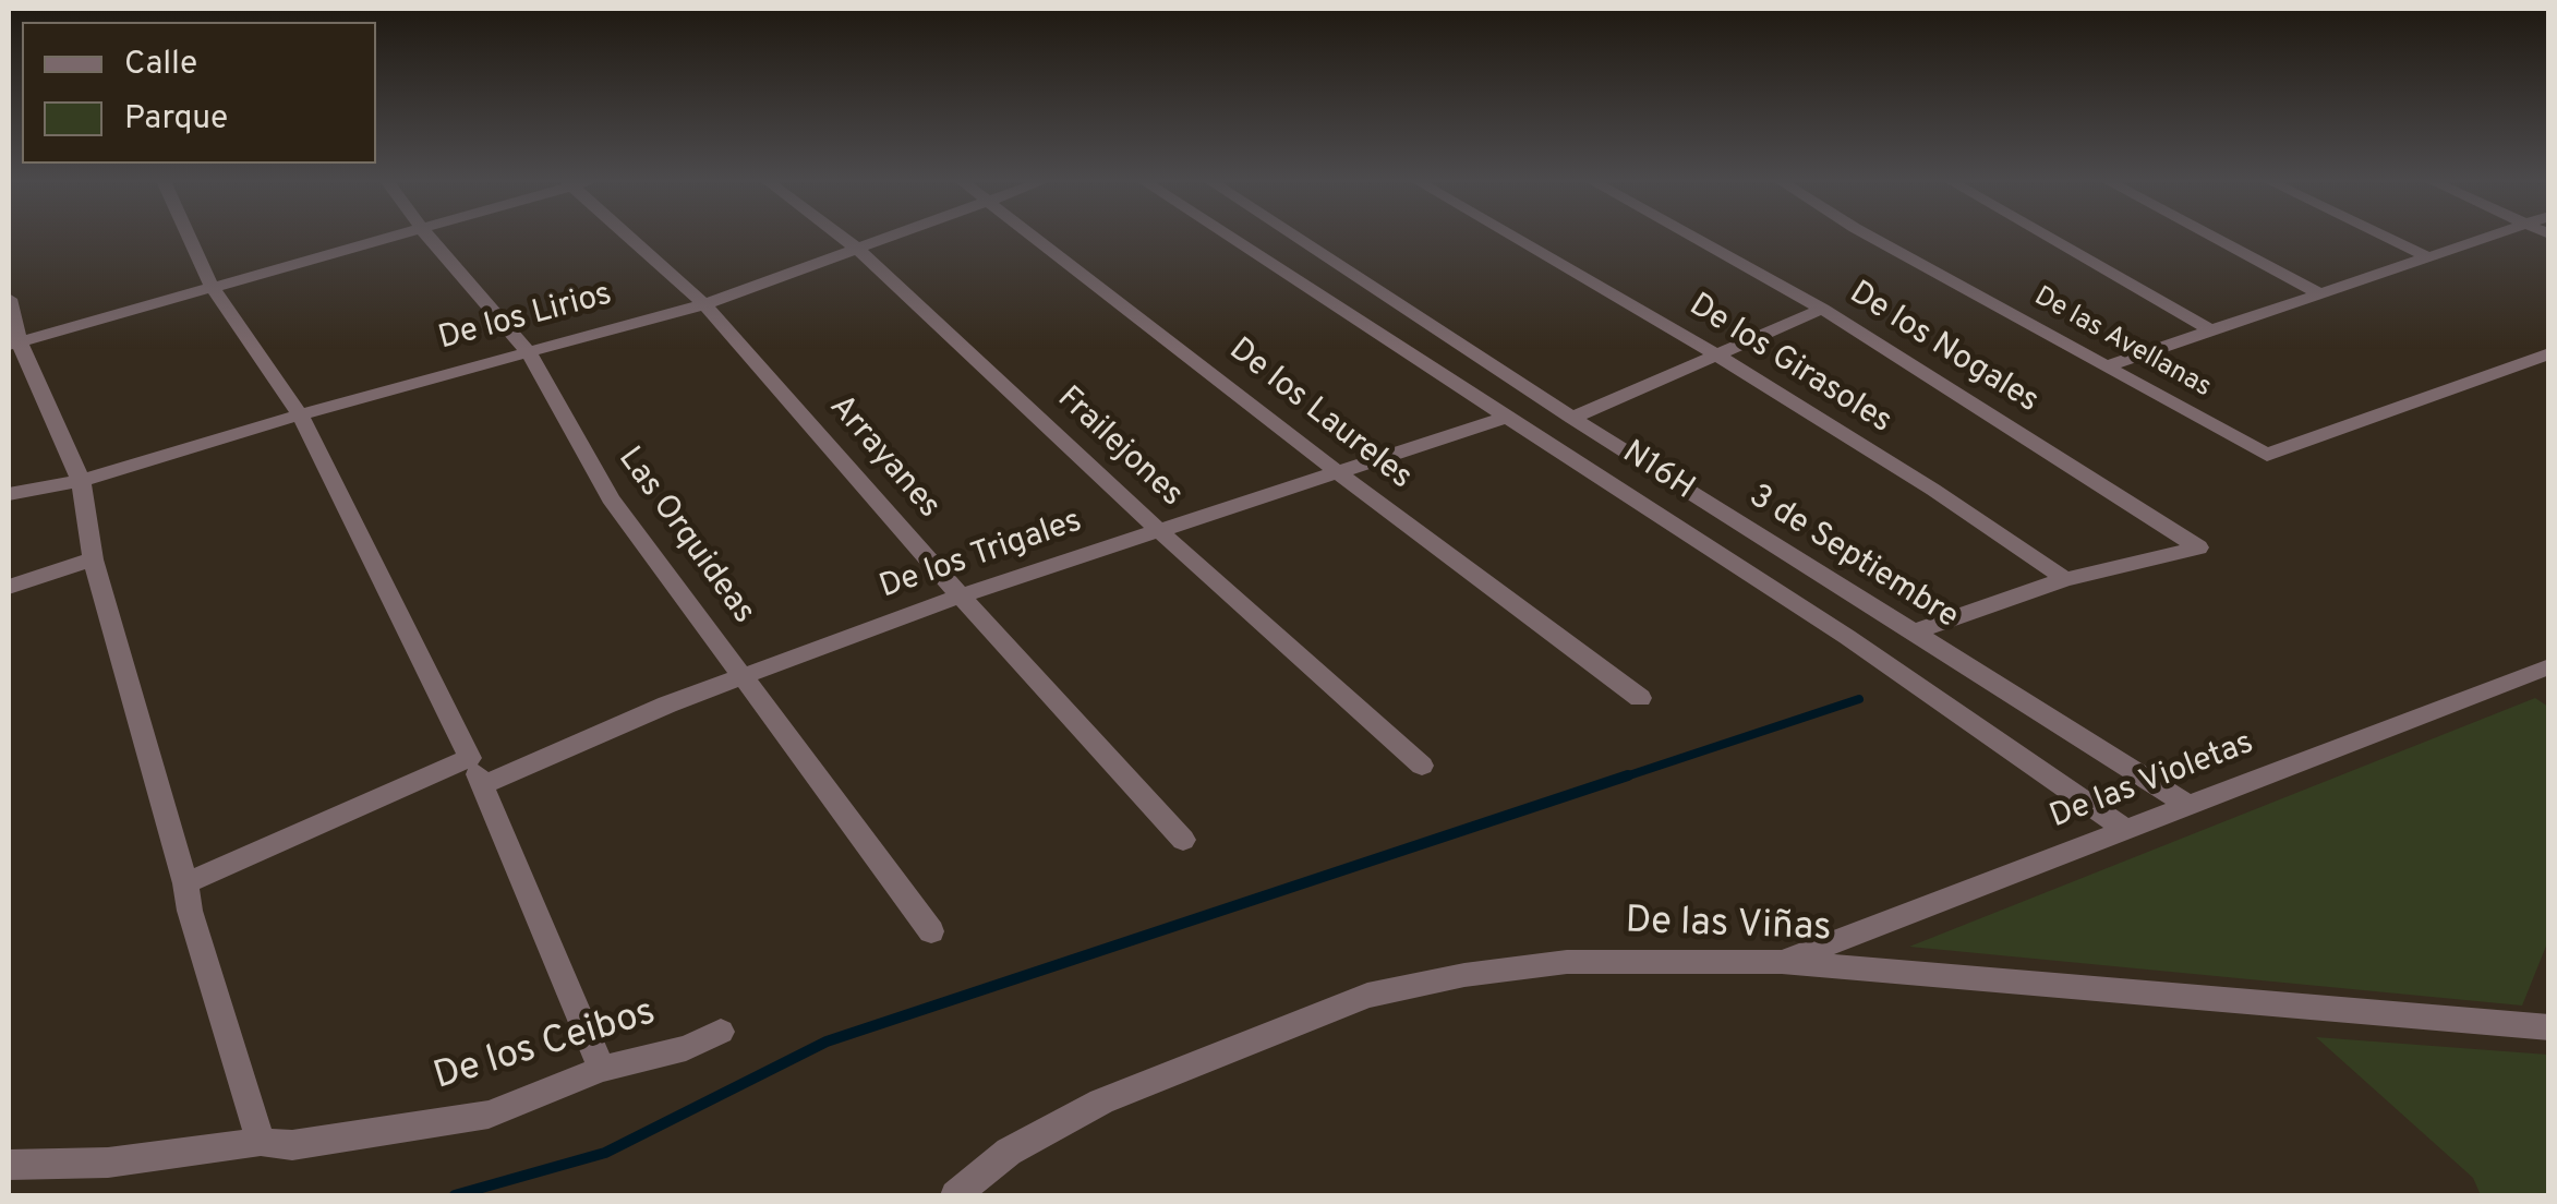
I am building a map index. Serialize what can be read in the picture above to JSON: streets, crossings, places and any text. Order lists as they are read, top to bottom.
{
  "streets": {
    "street": [
      "De los Lirios",
      "De las Avellanas",
      "De los Nogales",
      "De los Girasoles",
      "De los Laureles",
      "Frailejones",
      "Arrayanes",
      "N16H",
      "Las Orquideas",
      "De los Trigales",
      "3 de Septiembre",
      "De las Violetas",
      "De las Viñas",
      "De los Ceibos"
    ]
  },
  "crossings": [
    ["De los Lirios", "Frailejones"],
    ["De los Lirios", "Arrayanes"],
    ["De los Lirios", "Las Orquideas"],
    ["De los Nogales", "De los Girasoles"],
    ["De los Laureles", "De los Trigales"],
    ["Frailejones", "De los Trigales"],
    ["Arrayanes", "De los Trigales"],
    ["N16H", "De los Trigales"],
    ["N16H", "De las Violetas"],
    ["Las Orquideas", "De los Trigales"],
    ["3 de Septiembre", "De las Violetas"],
    ["De las Violetas", "De las Viñas"]
  ],
  "legend": ["Calle", "Parque"]
}
